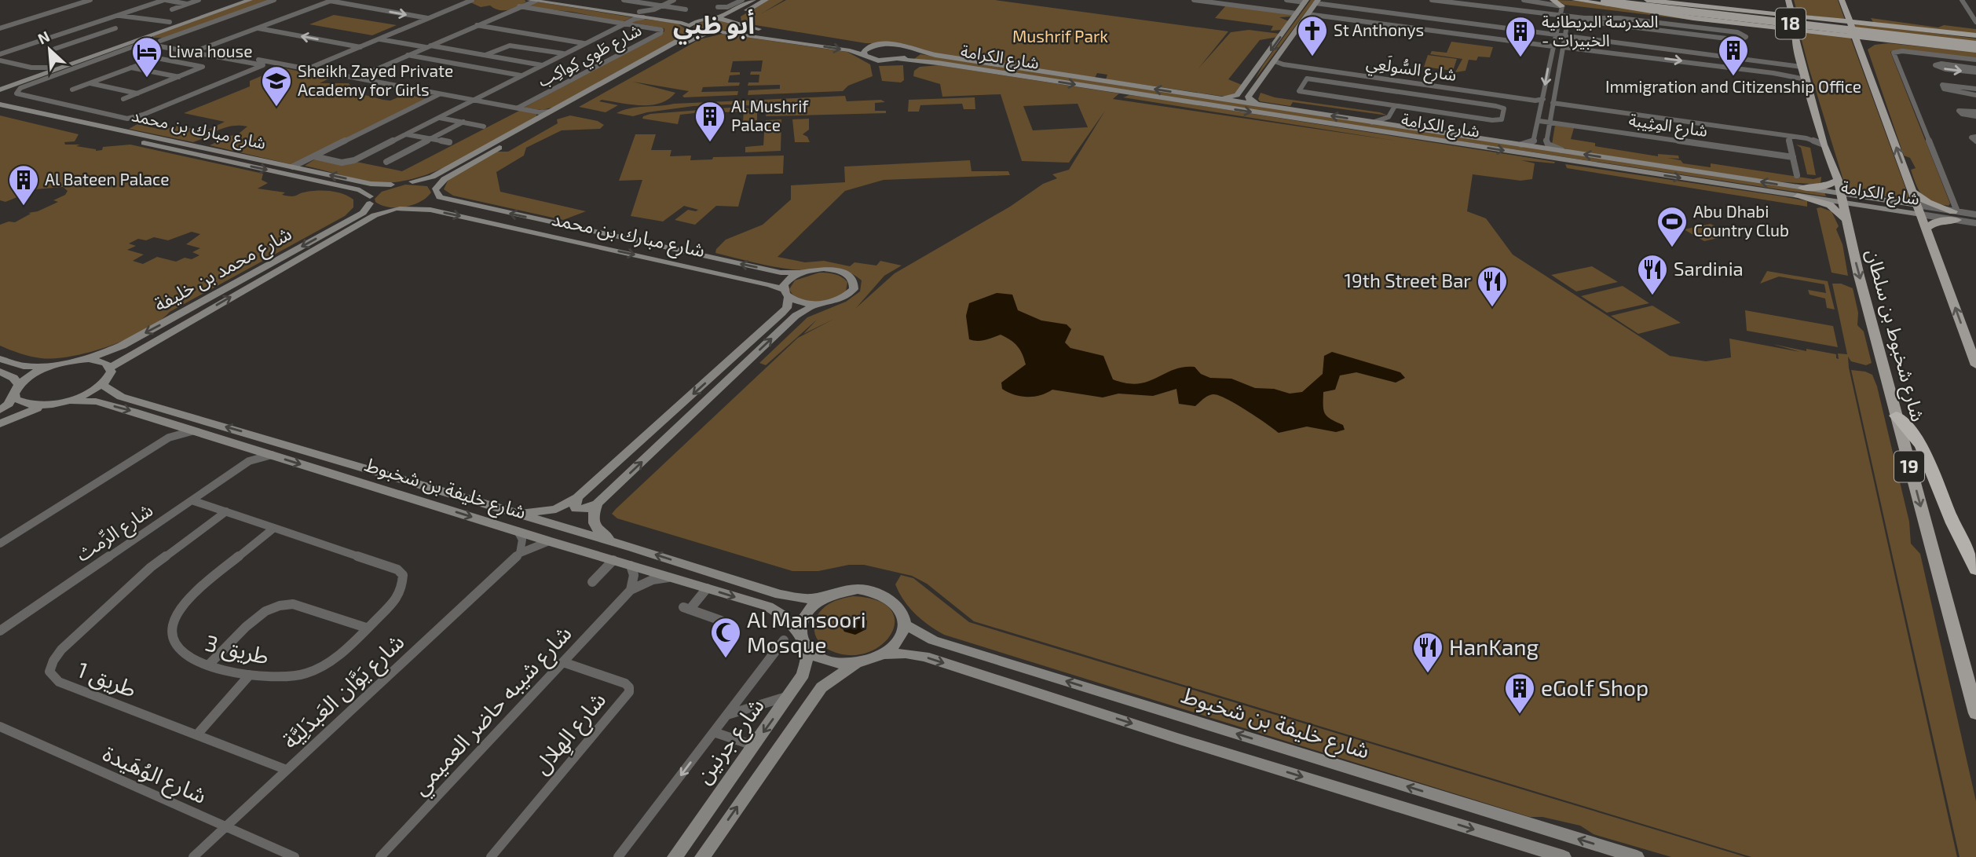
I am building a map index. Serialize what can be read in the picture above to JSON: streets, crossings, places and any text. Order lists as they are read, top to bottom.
{
  "streets": {
    "main road": [
      "18",
      "شارع الكرامة",
      "شارع مبارك بن محمد",
      "شارع محمد بن خليفة",
      "شارع شخبوط بن سلطان",
      "19",
      "شارع خليفة بن شخبوط",
      "شارع جرنين"
    ],
    "street": [
      "شارع طَوِي كِواكِب",
      "شارع السُّولَعِي",
      "شارع المِثِيبة",
      "شارع الرِّمث",
      "طريق 3",
      "طريق 1",
      "شارع يَوَّان العَبدَلِيَّة",
      "شارع شيبه حاضر العميمي",
      "شارع الهِلال",
      "شارع الوُهَيدة"
    ]
  },
  "crossings": [
    ["شارع الكرامة", "شارع شخبوط بن سلطان"],
    ["شارع مبارك بن محمد", "شارع محمد بن خليفة"],
    ["شارع خليفة بن شخبوط", "شارع الرِّمث"],
    ["شارع خليفة بن شخبوط", "شارع يَوَّان العَبدَلِيَّة"],
    ["شارع خليفة بن شخبوط", "شارع شيبه حاضر العميمي"],
    ["شارع خليفة بن شخبوط", "شارع جرنين"],
    ["طريق 1", "شارع يَوَّان العَبدَلِيَّة"],
    ["شارع يَوَّان العَبدَلِيَّة", "شارع الوُهَيدة"],
    ["شارع شيبه حاضر العميمي", "شارع الهِلال"]
  ],
  "districts": ["أبو ظبي"],
  "parks": ["Mushrif Park"],
  "places": {
    "church": ["St Anthonys"],
    "building": [
      "المدرسة البريطانية - الخبيرات",
      "Immigration and Citizenship Office",
      "Al Mushrif Palace",
      "Al Bateen Palace",
      "eGolf Shop"
    ],
    "hotel": ["Liwa house"],
    "school or university": ["Sheikh Zayed Private Academy for Girls"],
    "sports": ["Abu Dhabi Country Club"],
    "restaurant": ["Sardinia", "19th Street Bar", "HanKang"],
    "mosque": ["Al Mansoori Mosque"]
  },
  "north": "top left"
}
